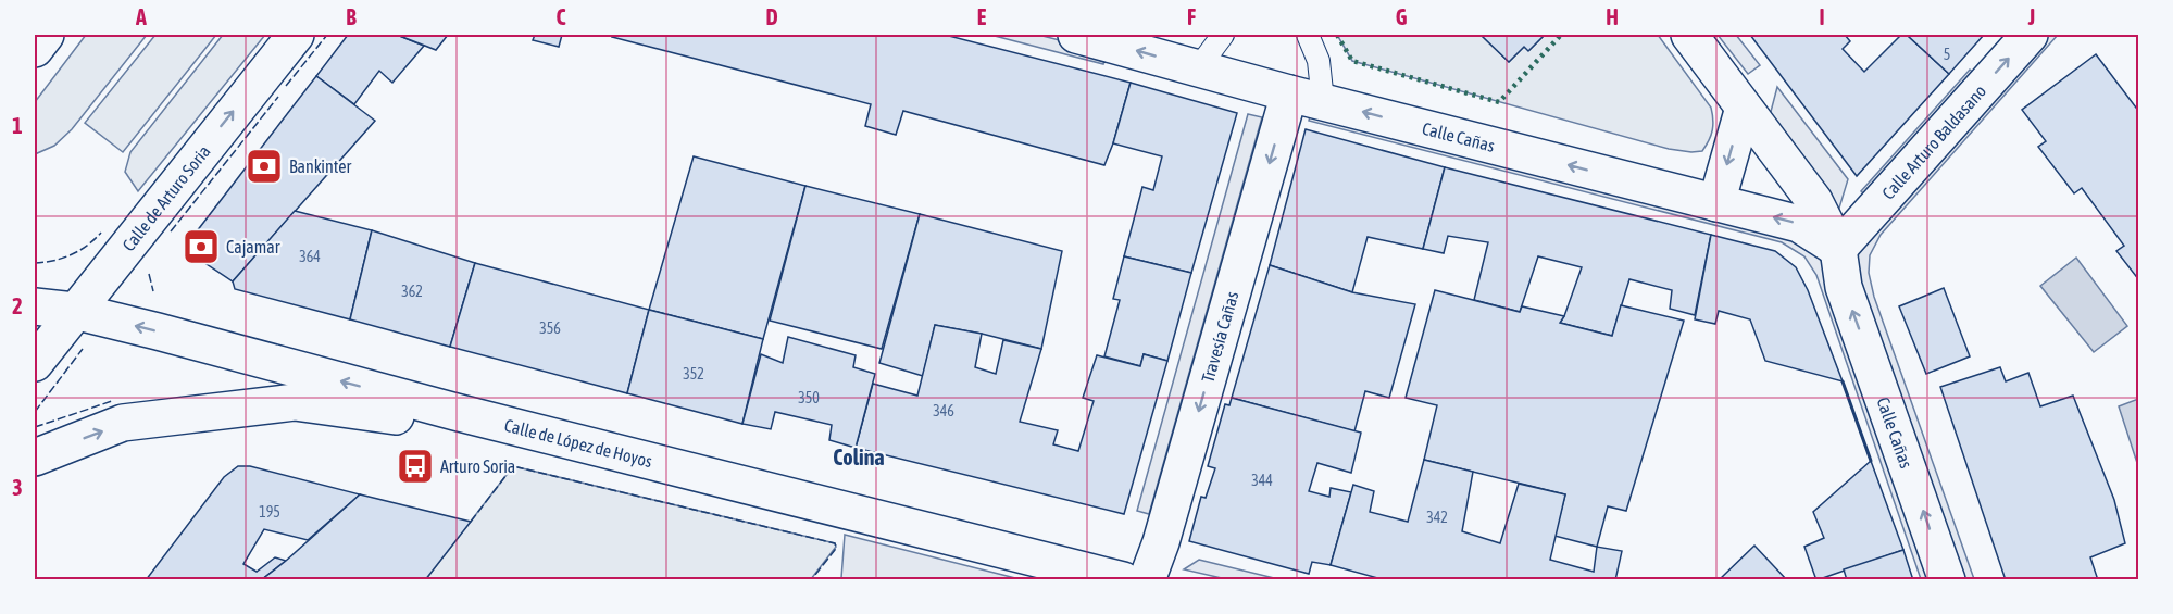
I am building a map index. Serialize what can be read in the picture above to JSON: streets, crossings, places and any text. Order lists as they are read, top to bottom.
{
  "streets": {
    "street": [
      "Calle Cañas",
      "Calle Arturo Baldasano",
      "Calle de Arturo Soria",
      "Travesía Cañas",
      "Calle de López de Hoyos"
    ]
  },
  "crossings": [
    ["Calle Cañas", "Calle Arturo Baldasano"],
    ["Calle Cañas", "Travesía Cañas"],
    ["Calle de Arturo Soria", "Calle de López de Hoyos"]
  ],
  "one_way": [
    "Calle Cañas",
    "Calle Arturo Baldasano",
    "Calle de Arturo Soria",
    "Travesía Cañas"
  ],
  "districts": ["Colina"],
  "places": {
    "bank": ["Bankinter", "Cajamar"],
    "bus stop": ["Arturo Soria"]
  },
  "house_numbers": [
    "5",
    "364",
    "362",
    "356",
    "352",
    "350",
    "346",
    "344",
    "195",
    "342"
  ],
  "grid": {
    "columns": [
      "A",
      "B",
      "C",
      "D",
      "E",
      "F",
      "G",
      "H",
      "I",
      "J"
    ],
    "rows": ["1", "2", "3"]
  }
}
